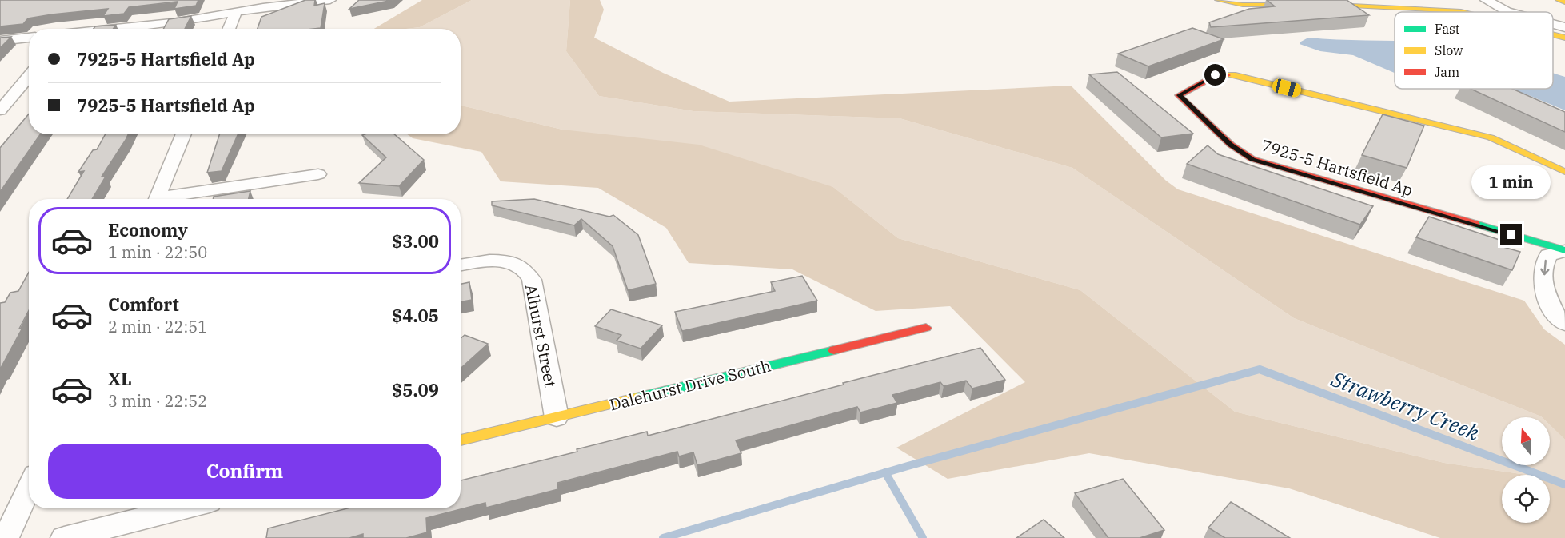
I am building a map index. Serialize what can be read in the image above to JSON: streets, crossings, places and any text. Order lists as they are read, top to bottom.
{
  "streets": {
    "street": ["7925-5 Hartsfield Ap", "Alhurst Street", "Dalehurst Drive South"]
  },
  "crossings": [
    ["Alhurst Street", "Dalehurst Drive South"]
  ],
  "water": ["Strawberry Creek"],
  "legend": ["Fast", "Slow", "Jam"],
  "north": "top",
  "page": {
    "banner": ["7925-5 Hartsfield Ap", "7925-5 Hartsfield Ap"],
    "bubble": "1 min",
    "list": [
      {
        "name": "Economy",
        "note": "1 min · 22:50",
        "value": "$3.00"
      },
      {
        "name": "Comfort",
        "note": "2 min · 22:51",
        "value": "$4.05"
      },
      {
        "name": "XL",
        "note": "3 min · 22:52",
        "value": "$5.09"
      }
    ],
    "buttons": "Confirm"
  }
}
